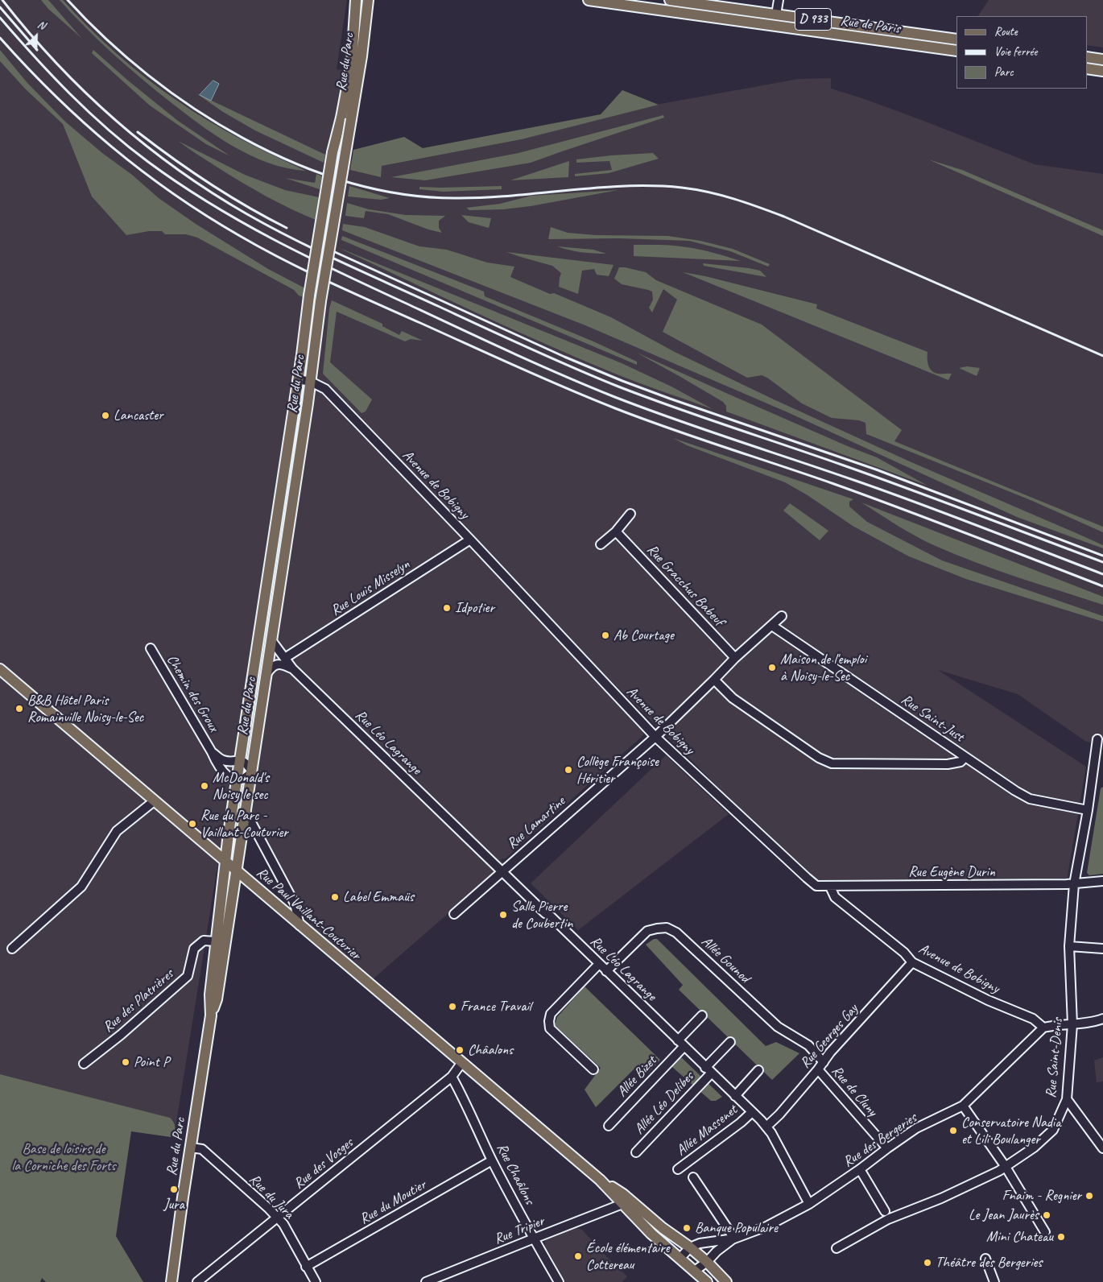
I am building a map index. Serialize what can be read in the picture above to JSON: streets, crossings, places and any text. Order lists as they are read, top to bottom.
{
  "streets": {
    "main road": [
      "D 933",
      "Rue de Paris",
      "Rue du Parc",
      "Rue Paul Vaillant-Couturier"
    ],
    "street": [
      "Avenue de Bobigny",
      "Rue Gracchus Babeuf",
      "Rue Louis Misselyn",
      "Chemin des Groux",
      "Rue Saint-Just",
      "Rue Léo Lagrange",
      "Rue Lamartine",
      "Rue Eugène Durin",
      "Allée Gounod",
      "Rue des Platrières",
      "Rue Georges Gay",
      "Rue Saint-Denis",
      "Allée Bizet",
      "Rue de Cluny",
      "Allée Léo Delibes",
      "Allée Massenet",
      "Rue des Bergeries",
      "Rue des Vosges",
      "Rue Chaâlons",
      "Rue du Jura",
      "Rue du Moutier",
      "Rue Tripier"
    ]
  },
  "crossings": [
    ["Rue du Parc", "Avenue de Bobigny"],
    ["Rue du Parc", "Chemin des Groux"],
    ["Rue du Parc", "Rue Léo Lagrange"],
    ["Rue du Parc", "Rue Paul Vaillant-Couturier"],
    ["Rue du Parc", "Rue des Platrières"],
    ["Rue du Parc", "Rue du Jura"],
    ["Avenue de Bobigny", "Rue Louis Misselyn"],
    ["Avenue de Bobigny", "Rue Lamartine"],
    ["Avenue de Bobigny", "Rue Eugène Durin"],
    ["Avenue de Bobigny", "Rue Georges Gay"],
    ["Avenue de Bobigny", "Rue des Bergeries"],
    ["Rue Louis Misselyn", "Rue Léo Lagrange"],
    ["Rue Saint-Just", "Rue Saint-Denis"],
    ["Rue Léo Lagrange", "Rue Lamartine"],
    ["Rue Léo Lagrange", "Allée Gounod"],
    ["Rue Léo Lagrange", "Rue Georges Gay"],
    ["Rue Léo Lagrange", "Allée Bizet"],
    ["Rue Léo Lagrange", "Allée Léo Delibes"],
    ["Rue Léo Lagrange", "Allée Massenet"],
    ["Rue Léo Lagrange", "Rue des Bergeries"],
    ["Rue Eugène Durin", "Rue Saint-Denis"],
    ["Rue Paul Vaillant-Couturier", "Rue des Bergeries"],
    ["Rue Paul Vaillant-Couturier", "Rue des Vosges"],
    ["Rue Paul Vaillant-Couturier", "Rue Tripier"],
    ["Allée Gounod", "Rue Georges Gay"],
    ["Rue Georges Gay", "Rue de Cluny"],
    ["Rue de Cluny", "Rue des Bergeries"],
    ["Rue des Vosges", "Rue Chaâlons"],
    ["Rue des Vosges", "Rue du Jura"],
    ["Rue Chaâlons", "Rue du Moutier"],
    ["Rue Chaâlons", "Rue Tripier"],
    ["Rue du Jura", "Rue du Moutier"]
  ],
  "parks": ["Base de loisirs de la Corniche des Forts"],
  "places": [
    "Lancaster",
    "Idpotier",
    "Ab Courtage",
    "Maison de l'emploi à Noisy-le-Sec",
    "B&B Hôtel Paris Romainville Noisy-le-Sec",
    "Collège Françoise Héritier",
    "McDonald's Noisy le sec",
    "Rue du Parc - Vaillant-Couturier",
    "Label Emmaüs",
    "Salle Pierre de Coubertin",
    "France Travail",
    "Châalons",
    "Point P",
    "Conservatoire Nadia et Lili Boulanger",
    "Jura",
    "Fnaim - Regnier",
    "Le Jean Jaurès",
    "Banque Populaire",
    "Mini Chateau",
    "École élémentaire Cottereau",
    "Théâtre des Bergeries"
  ],
  "legend": ["Route", "Voie ferrée", "Parc"],
  "north": "top right"
}
